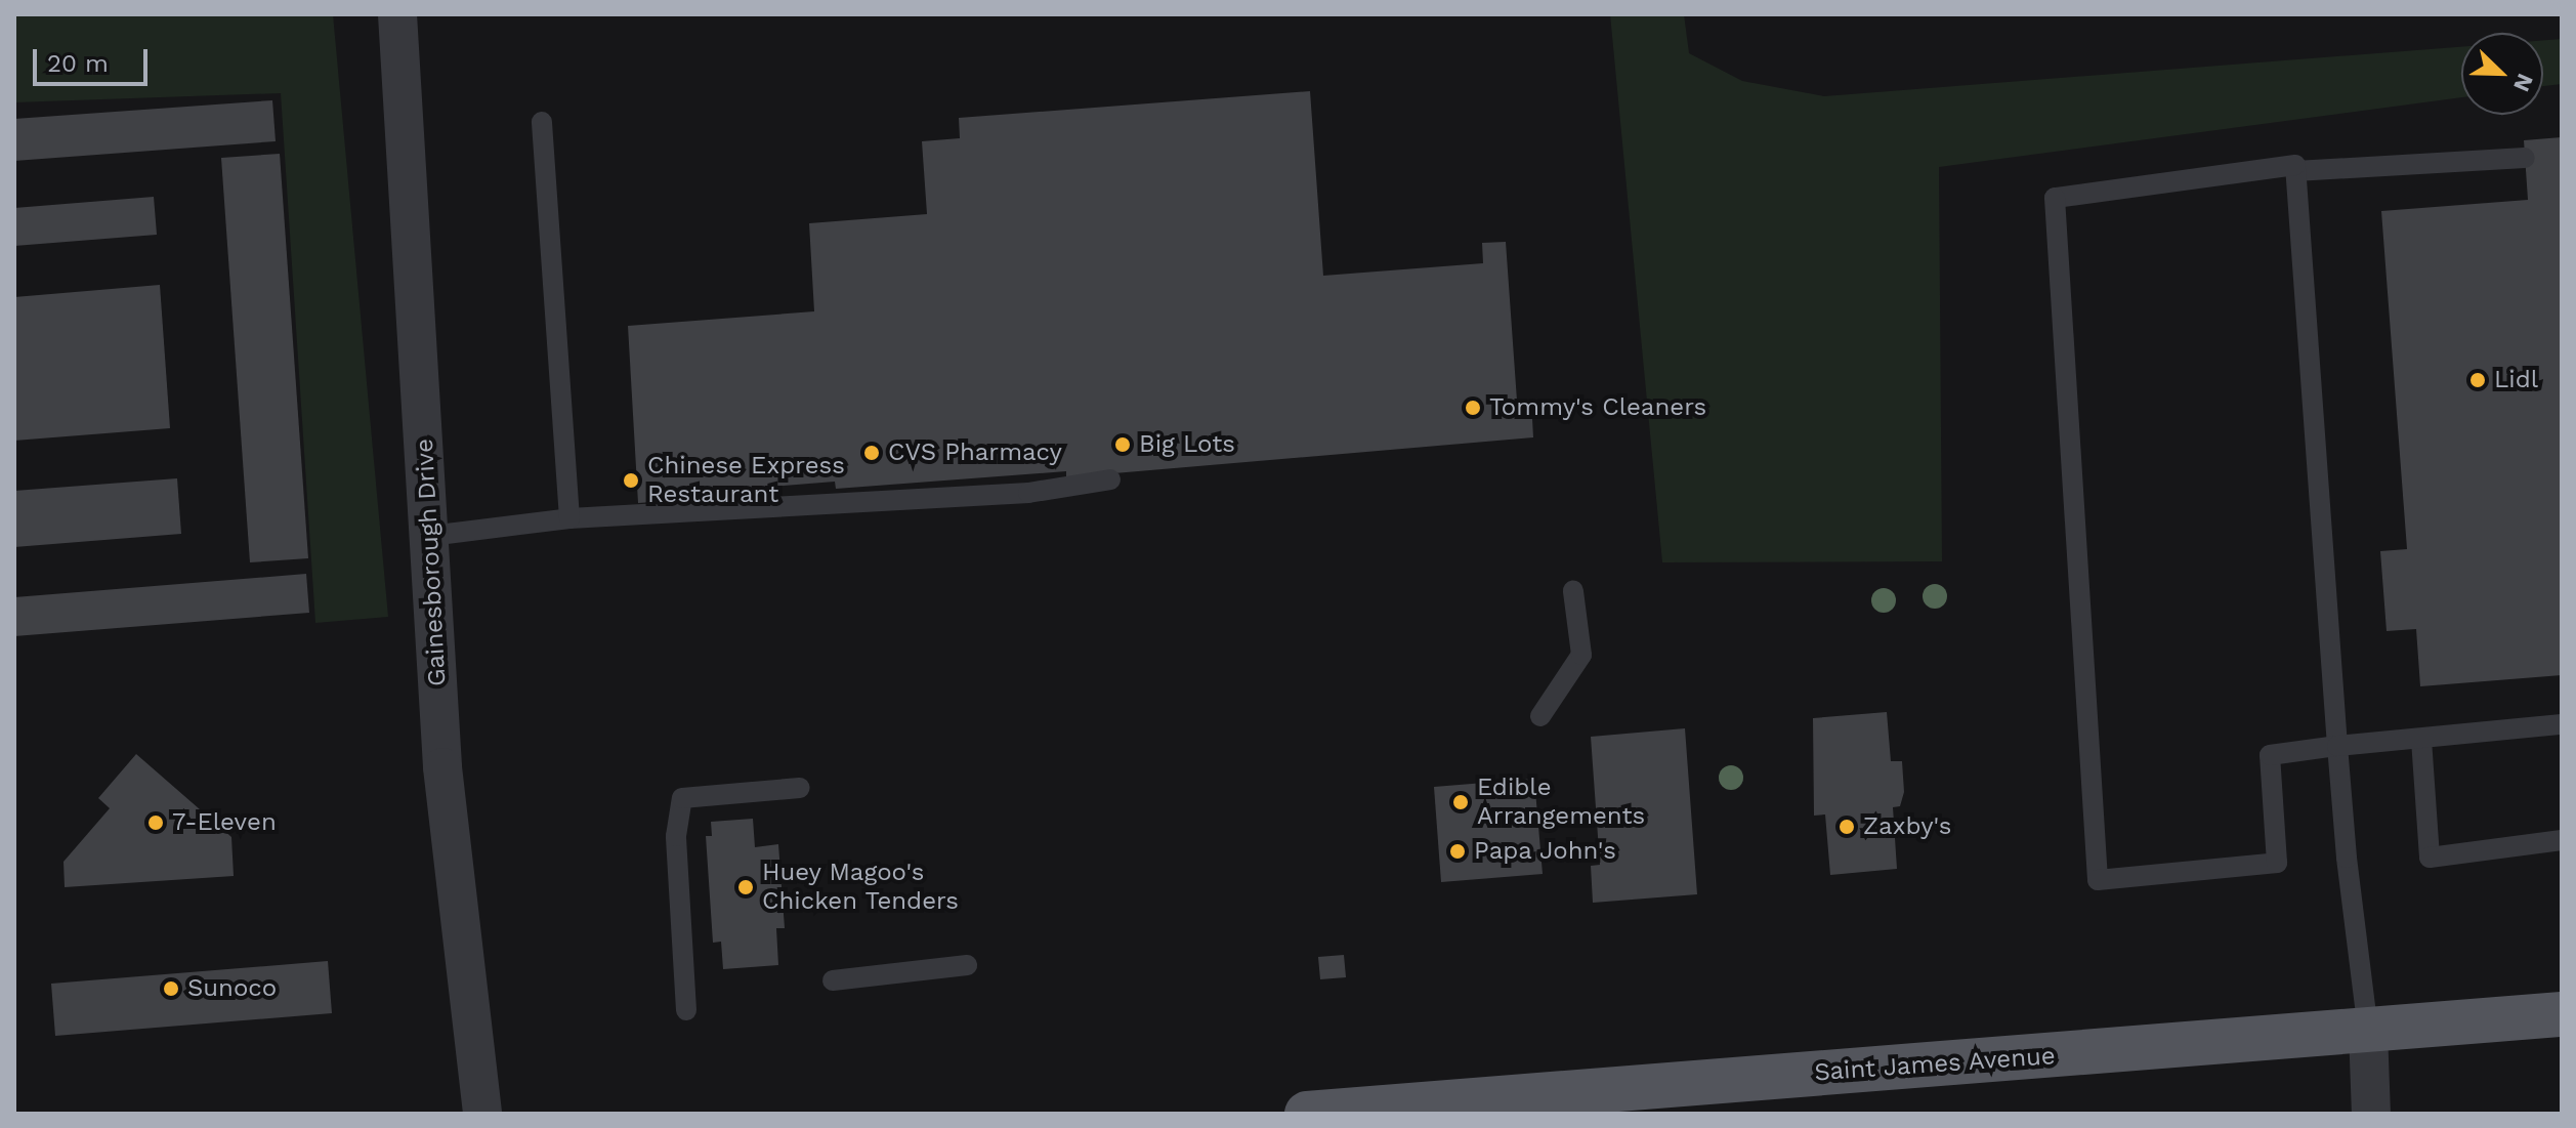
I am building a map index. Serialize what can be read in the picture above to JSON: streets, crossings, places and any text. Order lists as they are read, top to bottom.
{
  "streets": {
    "main road": ["Saint James Avenue"],
    "street": ["Gainesborough Drive"]
  },
  "places": [
    "Lidl",
    "Tommy's Cleaners",
    "Big Lots",
    "CVS Pharmacy",
    "Chinese Express Restaurant",
    "Edible Arrangements",
    "7-Eleven",
    "Zaxby's",
    "Papa John's",
    "Huey Magoo's Chicken Tenders",
    "Sunoco"
  ],
  "scale_bar": "20 m",
  "north": "bottom right"
}
